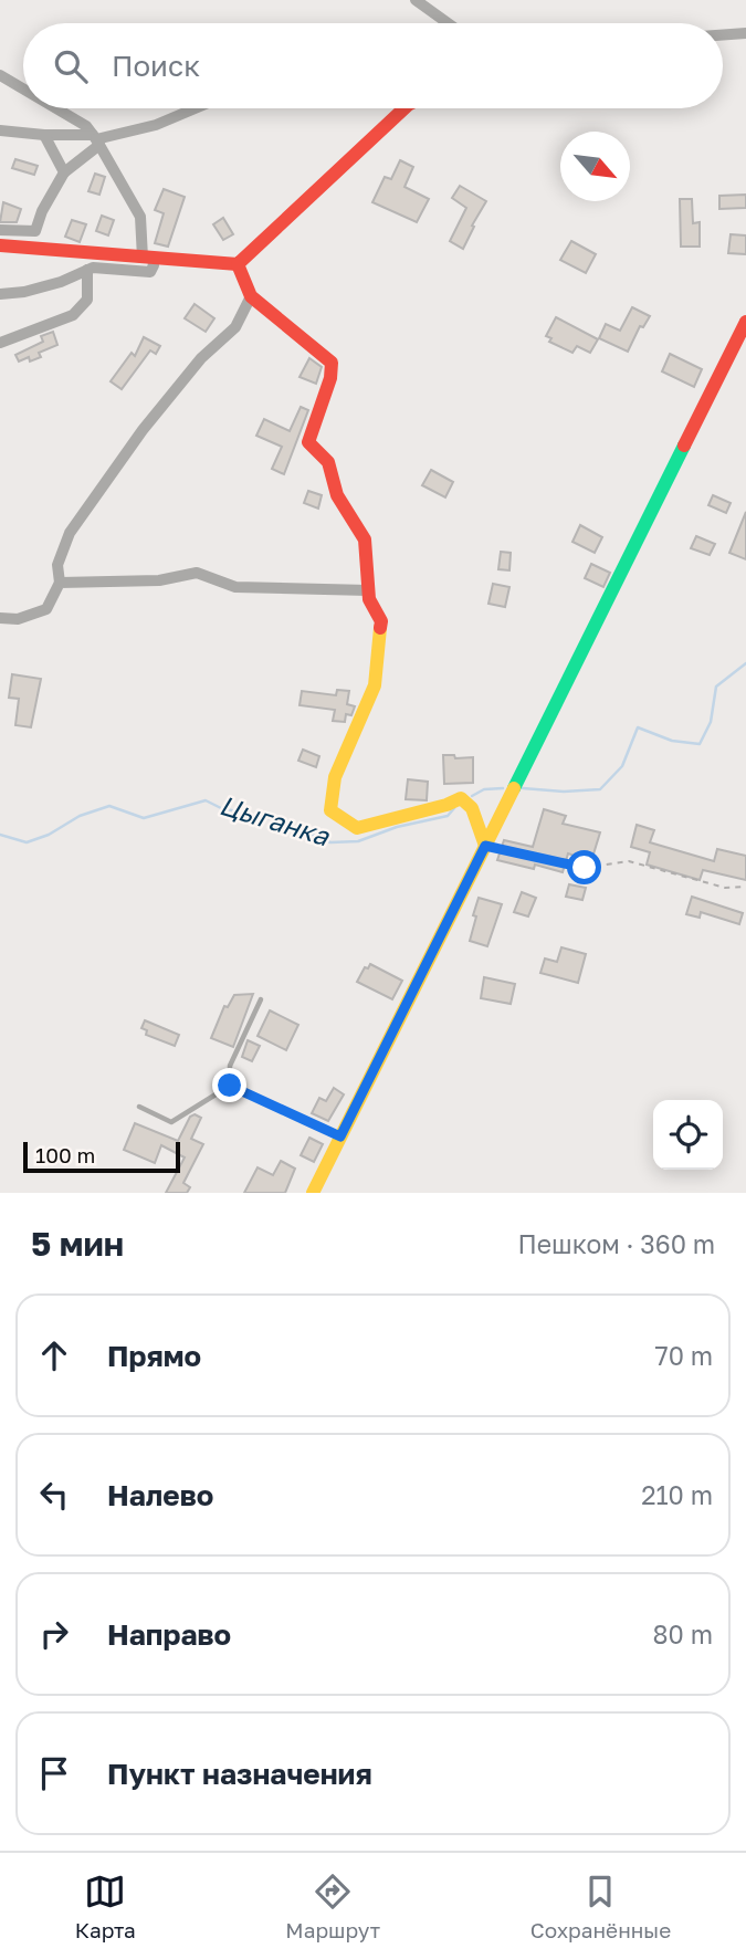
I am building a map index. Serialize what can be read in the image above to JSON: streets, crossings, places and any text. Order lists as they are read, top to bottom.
{
  "water": ["Цыганка"],
  "scale_bar": "100 m",
  "north": "bottom right",
  "page": {
    "search": "Поиск",
    "scale": "100 m",
    "heading": ["5 мин", "Пешком · 360 m"],
    "list": [
      ["Прямо", "70 m"],
      ["Налево", "210 m"],
      ["Направо", "80 m"],
      "Пункт назначения"
    ],
    "nav": ["Карта", "Маршрут", "Сохранённые"]
  }
}
